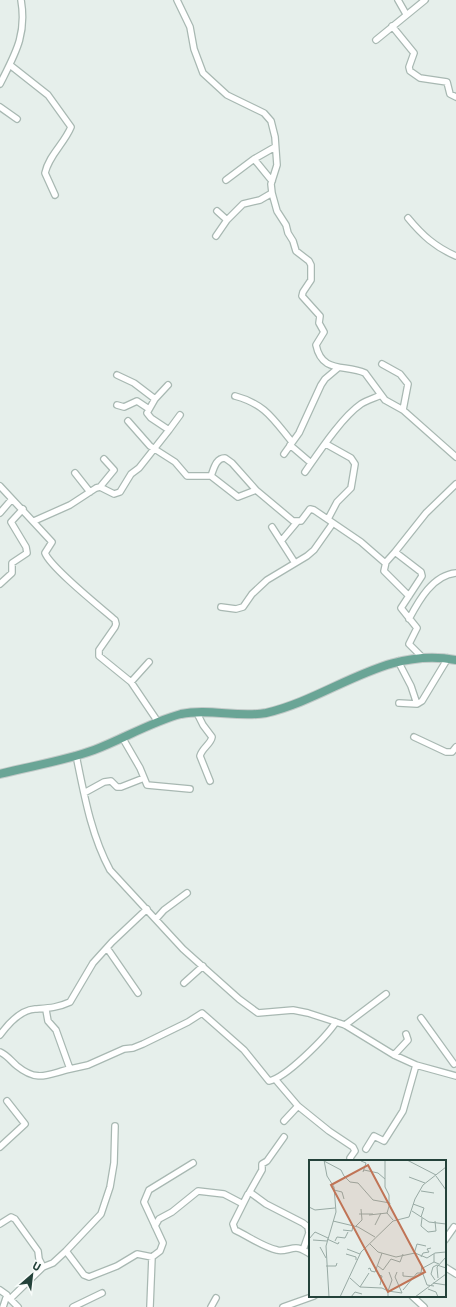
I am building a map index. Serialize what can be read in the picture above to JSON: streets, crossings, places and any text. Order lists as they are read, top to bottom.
{
  "north": "top right"
}
